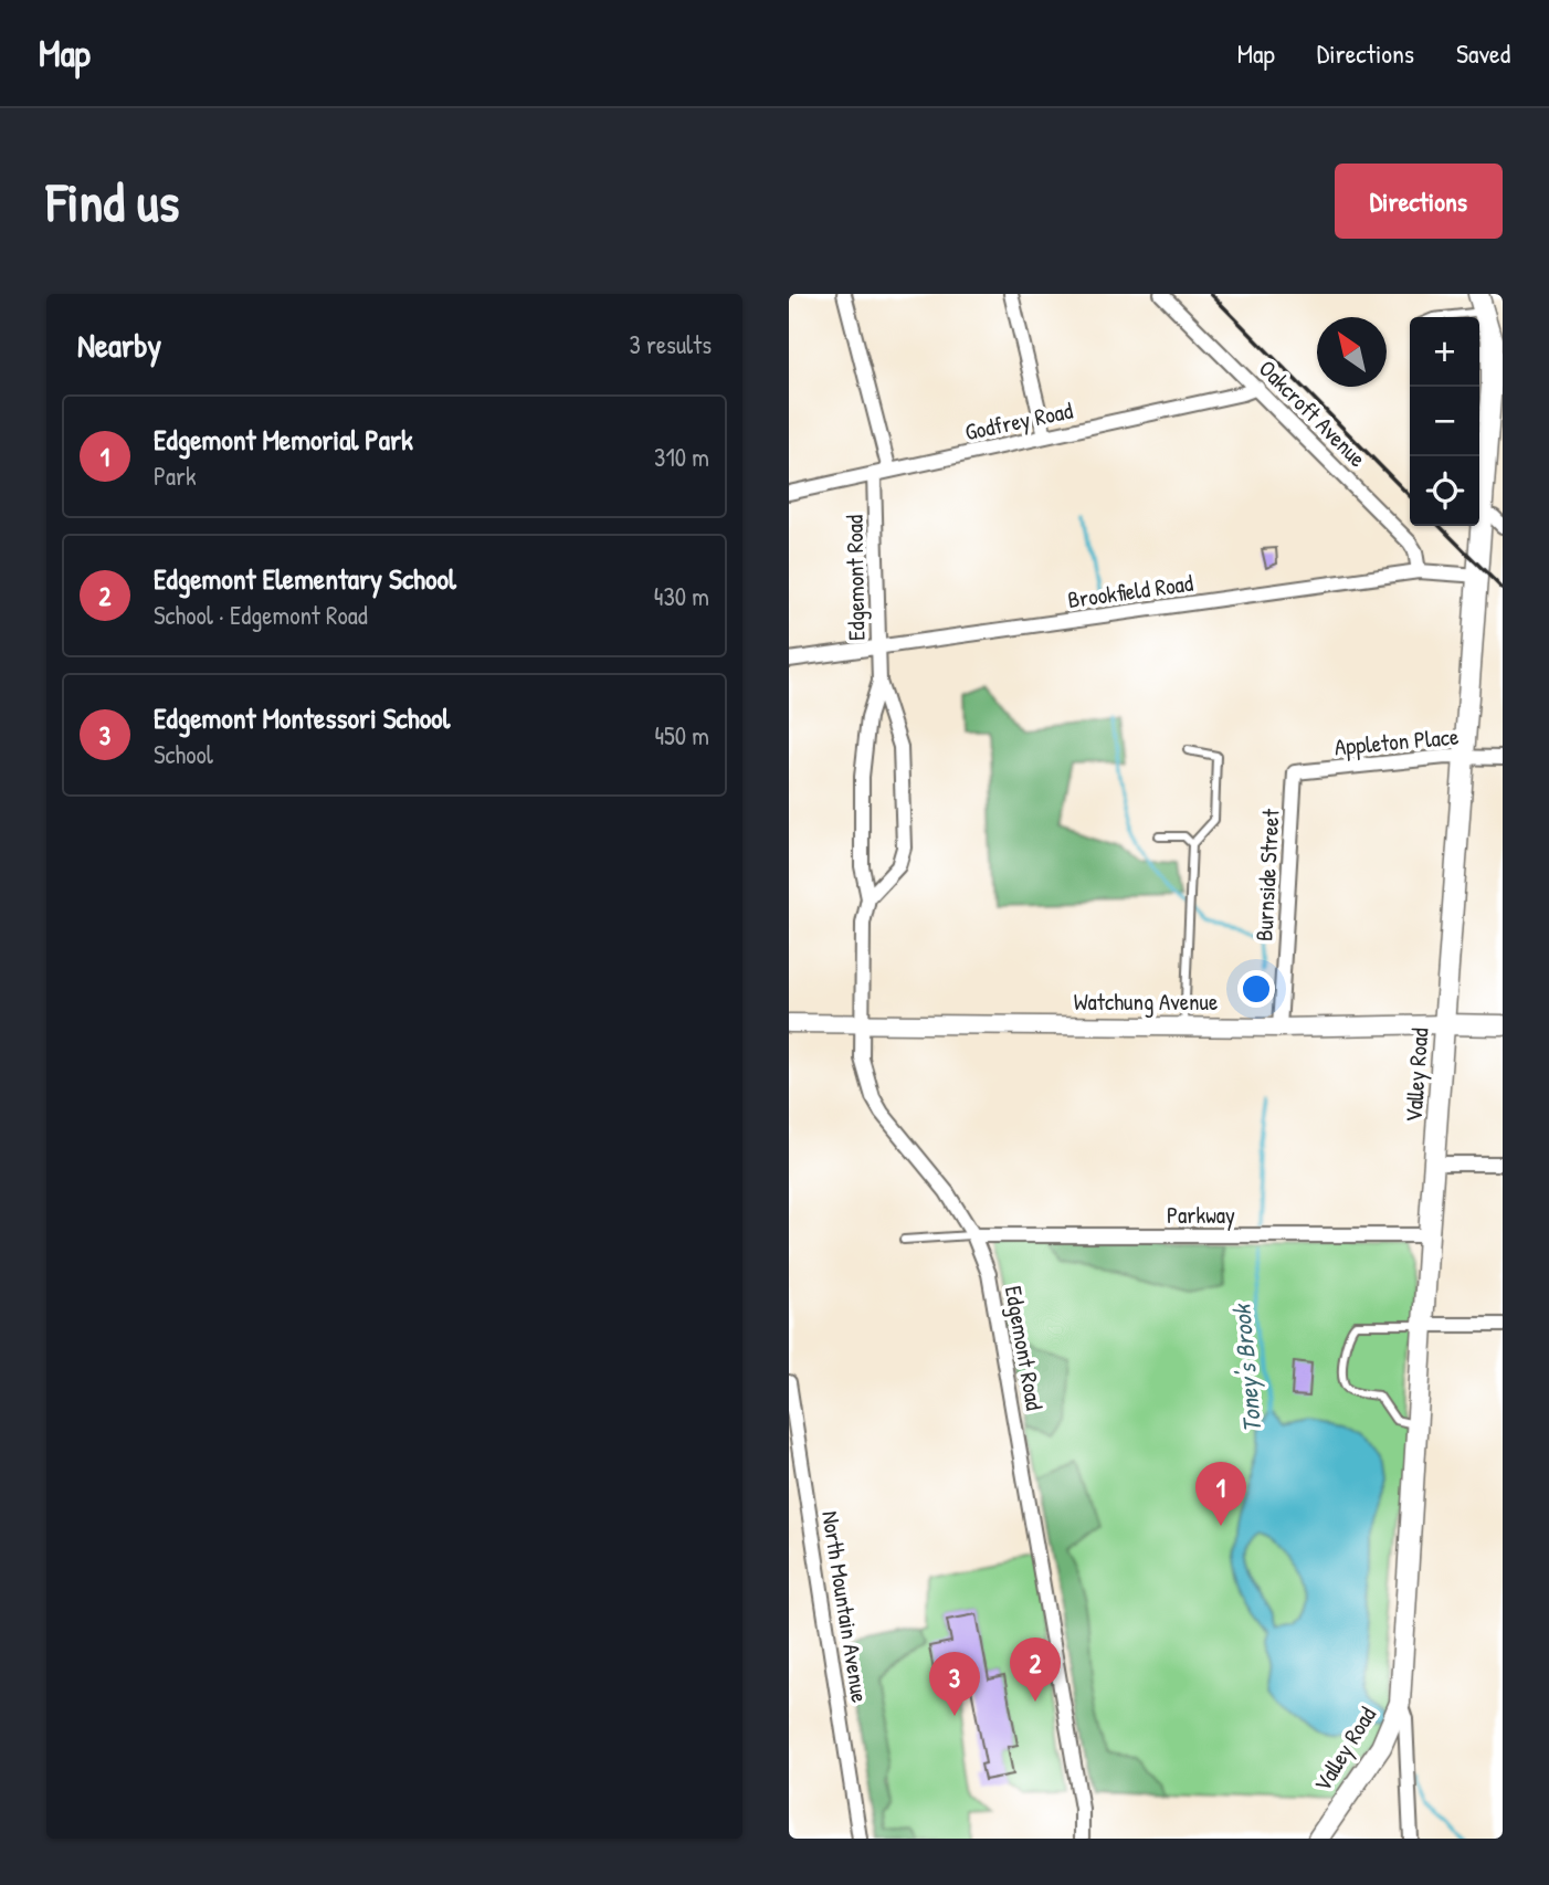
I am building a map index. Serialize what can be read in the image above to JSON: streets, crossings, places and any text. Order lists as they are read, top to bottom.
{
  "streets": {
    "main road": ["Watchung Avenue", "Valley Road"],
    "street": [
      "Oakcroft Avenue",
      "Godfrey Road",
      "Edgemont Road",
      "Brookfield Road",
      "Appleton Place",
      "Burnside Street",
      "Parkway",
      "North Mountain Avenue"
    ]
  },
  "crossings": [
    ["Oakcroft Avenue", "Godfrey Road"],
    ["Oakcroft Avenue", "Brookfield Road"],
    ["Godfrey Road", "Edgemont Road"],
    ["Edgemont Road", "Brookfield Road"],
    ["Edgemont Road", "Watchung Avenue"],
    ["Edgemont Road", "Parkway"],
    ["Brookfield Road", "Valley Road"],
    ["Appleton Place", "Burnside Street"],
    ["Appleton Place", "Valley Road"],
    ["Burnside Street", "Watchung Avenue"],
    ["Watchung Avenue", "Valley Road"],
    ["Valley Road", "Parkway"]
  ],
  "water": ["Toney's Brook"],
  "north": "top left",
  "page": {
    "header": "Map",
    "nav": ["Map", "Directions", "Saved"],
    "buttons": "Directions",
    "title": "Find us",
    "heading": ["Nearby", "3 results"],
    "map_buttons": ["+", "−"],
    "list": [
      {
        "mark": "1",
        "name": "Edgemont Memorial Park",
        "note": "Park",
        "value": "310 m"
      },
      {
        "mark": "2",
        "name": "Edgemont Elementary School",
        "note": "School · Edgemont Road",
        "value": "430 m"
      },
      {
        "mark": "3",
        "name": "Edgemont Montessori School",
        "note": "School",
        "value": "450 m"
      }
    ],
    "pins": ["1", "2", "3"]
  }
}
